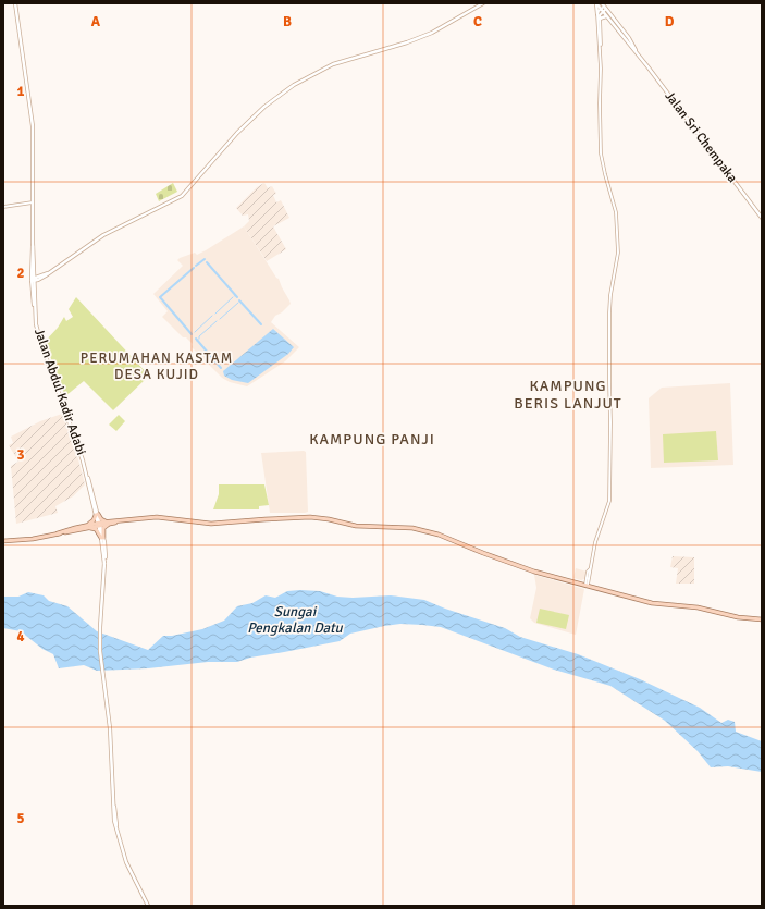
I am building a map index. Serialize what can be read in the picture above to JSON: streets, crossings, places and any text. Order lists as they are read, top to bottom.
{
  "streets": {
    "main road": ["Jalan Sri Chempaka", "Jalan Abdul Kadir Adabi"]
  },
  "districts": ["PERUMAHAN KASTAM DESA KUJID", "KAMPUNG BERIS LANJUT", "KAMPUNG PANJI"],
  "water": ["Sungai Pengkalan Datu"],
  "grid": {
    "columns": [
      "A",
      "B",
      "C",
      "D"
    ],
    "rows": [
      "1",
      "2",
      "3",
      "4",
      "5"
    ]
  }
}
